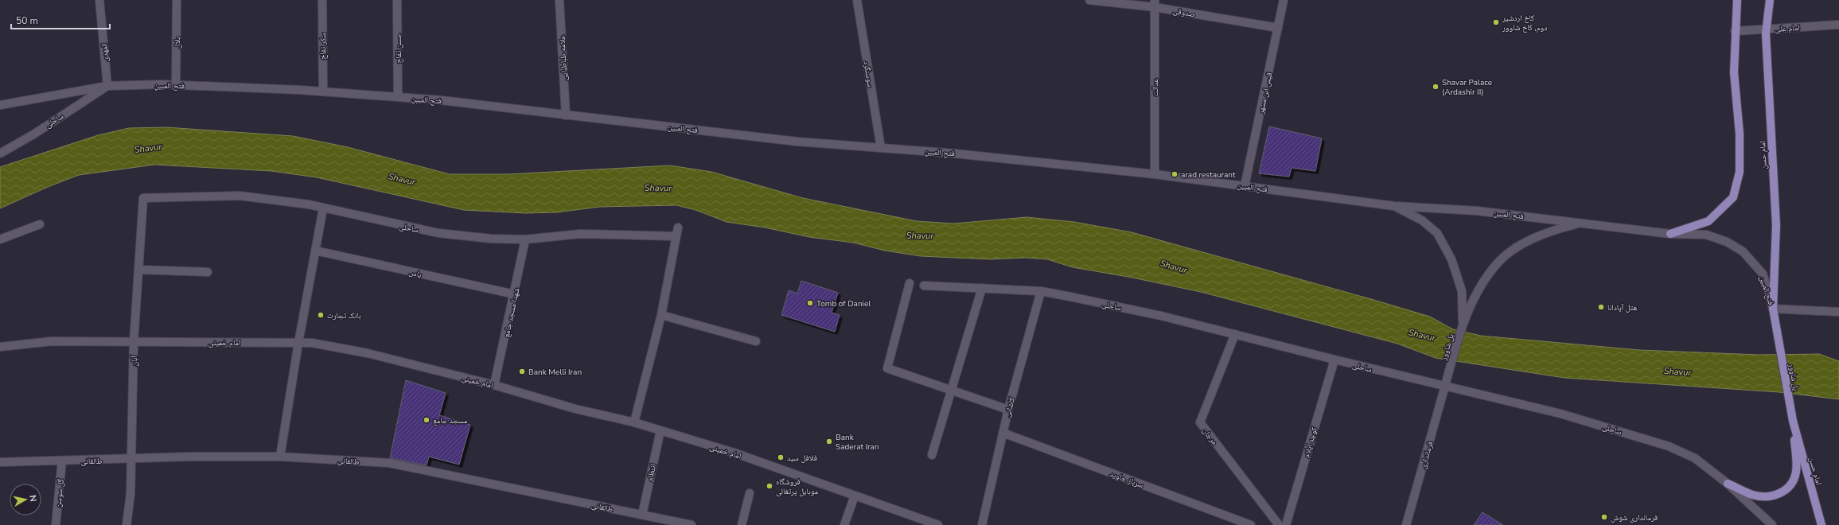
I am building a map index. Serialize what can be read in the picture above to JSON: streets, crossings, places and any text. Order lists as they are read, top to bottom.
{
  "streets": {
    "main road": ["امام حسن", "پل شاوور"],
    "street": [
      "صدوقی",
      "امام علی",
      "بلال",
      "سکر تفاخ",
      "حسن تفاح",
      "المهدی",
      "علامه طباطبایی",
      "سوسنگرد",
      "فتح المبین",
      "عدالت",
      "قیس ابن مسهر",
      "ساحلی",
      "یاس",
      "شهدا مسجد جامع",
      "امام خمینی",
      "آبان",
      "کاشانی",
      "مرجان",
      "کوچه ایلام",
      "فرمانداری",
      "طالقانی",
      "انتظام",
      "سرباز جاوید",
      "گل سوسن"
    ]
  },
  "crossings": [
    ["صدوقی", "عدالت"],
    ["صدوقی", "قیس ابن مسهر"],
    ["امام علی", "امام حسن"],
    ["بلال", "فتح المبین"],
    ["سکر تفاخ", "فتح المبین"],
    ["حسن تفاح", "فتح المبین"],
    ["المهدی", "فتح المبین"],
    ["المهدی", "ساحلی"],
    ["علامه طباطبایی", "فتح المبین"],
    ["سوسنگرد", "فتح المبین"],
    ["فتح المبین", "عدالت"],
    ["فتح المبین", "قیس ابن مسهر"],
    ["فتح المبین", "ساحلی"],
    ["فتح المبین", "امام حسن"],
    ["ساحلی", "شهدا مسجد جامع"],
    ["ساحلی", "پل شاوور"],
    ["ساحلی", "آبان"],
    ["ساحلی", "کاشانی"],
    ["ساحلی", "مرجان"],
    ["ساحلی", "کوچه ایلام"],
    ["ساحلی", "فرمانداری"],
    ["امام حسن", "پل شاوور"],
    ["یاس", "شهدا مسجد جامع"],
    ["شهدا مسجد جامع", "امام خمینی"],
    ["امام خمینی", "آبان"],
    ["امام خمینی", "انتظام"],
    ["پل شاوور", "فرمانداری"],
    ["آبان", "طالقانی"],
    ["کاشانی", "سرباز جاوید"],
    ["طالقانی", "انتظام"],
    ["طالقانی", "گل سوسن"]
  ],
  "water": ["Shavur"],
  "places": [
    "کاخ اردشیر دوم، کاخ شاوور",
    "Shavar Palace (Ardashir II)",
    "arad restaurant",
    "Tomb of Daniel",
    "هتل آپادانا",
    "بانک تجارت",
    "Bank Melli Iran",
    "مسجد جامع",
    "Bank Saderat Iran",
    "فلافل سید",
    "فروشگاه موبایل پرتغالی",
    "فرمانداری شوش"
  ],
  "scale_bar": "50 m",
  "north": "right"
}
